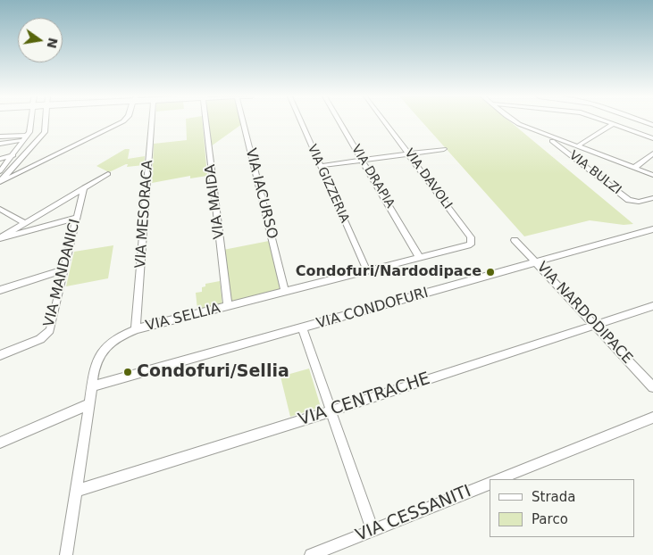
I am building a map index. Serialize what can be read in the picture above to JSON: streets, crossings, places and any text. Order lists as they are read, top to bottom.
{
  "streets": {
    "street": [
      "VIA BULZI",
      "VIA DRAPIA",
      "VIA DAVOLI",
      "VIA GIZZERIA",
      "VIA IACURSO",
      "VIA MAIDA",
      "VIA MESORACA",
      "VIA MANDANICI",
      "VIA CONDOFURI",
      "VIA NARDODIPACE",
      "VIA SELLIA",
      "VIA CENTRACHE",
      "VIA CESSANITI"
    ]
  },
  "crossings": [
    ["VIA DRAPIA", "VIA SELLIA"],
    ["VIA DAVOLI", "VIA SELLIA"],
    ["VIA GIZZERIA", "VIA SELLIA"],
    ["VIA IACURSO", "VIA SELLIA"],
    ["VIA MAIDA", "VIA SELLIA"],
    ["VIA MESORACA", "VIA SELLIA"],
    ["VIA CONDOFURI", "VIA NARDODIPACE"],
    ["VIA CONDOFURI", "VIA SELLIA"],
    ["VIA NARDODIPACE", "VIA CENTRACHE"],
    ["VIA SELLIA", "VIA CENTRACHE"]
  ],
  "places": ["Condofuri/Nardodipace", "Condofuri/Sellia"],
  "legend": ["Strada", "Parco"],
  "north": "right"
}
